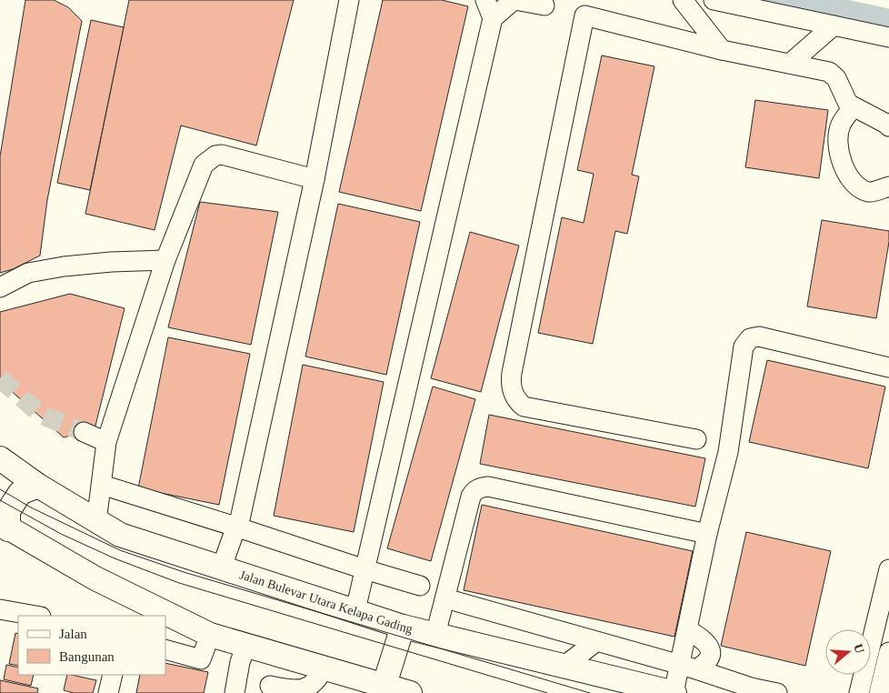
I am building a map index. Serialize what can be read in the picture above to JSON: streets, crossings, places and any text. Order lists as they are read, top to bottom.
{
  "streets": {
    "main road": ["Jalan Bulevar Utara Kelapa Gading"]
  },
  "legend": ["Jalan", "Bangunan"],
  "north": "right"
}
